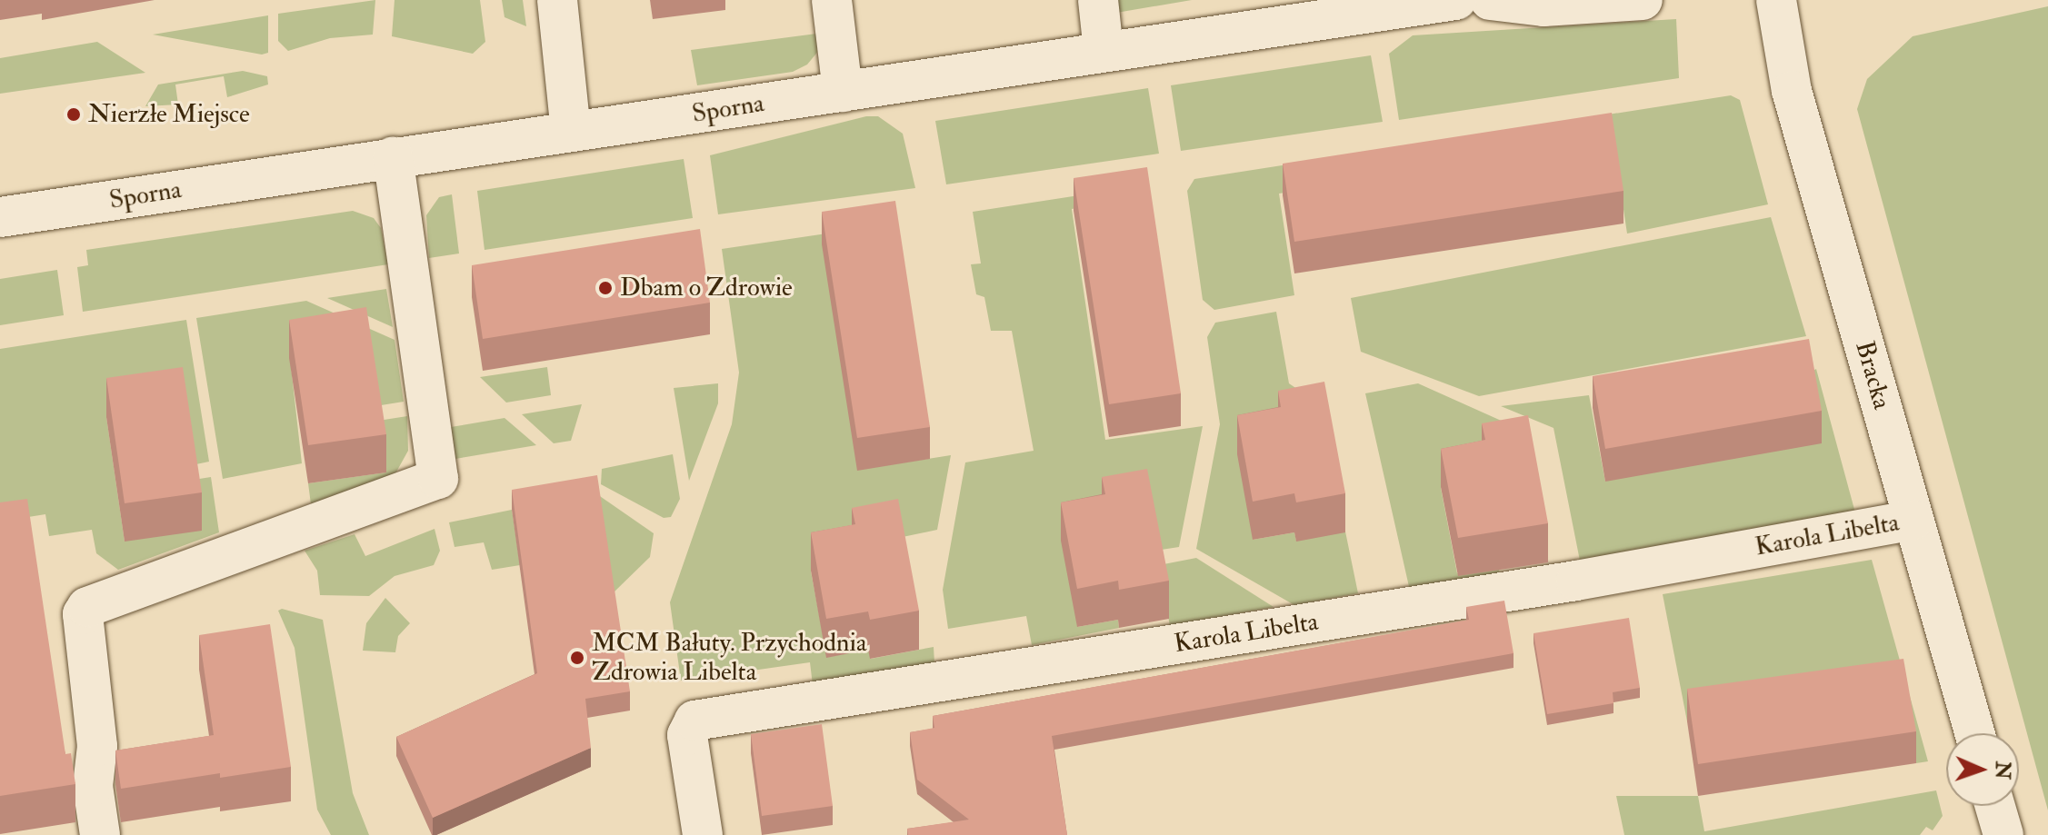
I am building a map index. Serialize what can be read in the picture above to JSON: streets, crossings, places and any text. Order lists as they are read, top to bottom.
{
  "streets": {
    "street": ["Sporna", "Bracka", "Karola Libelta"]
  },
  "crossings": [
    ["Bracka", "Karola Libelta"]
  ],
  "places": ["Nierzłe Miejsce", "Dbam o Zdrowie", "MCM Bałuty. Przychodnia Zdrowia Libelta"],
  "north": "right"
}
